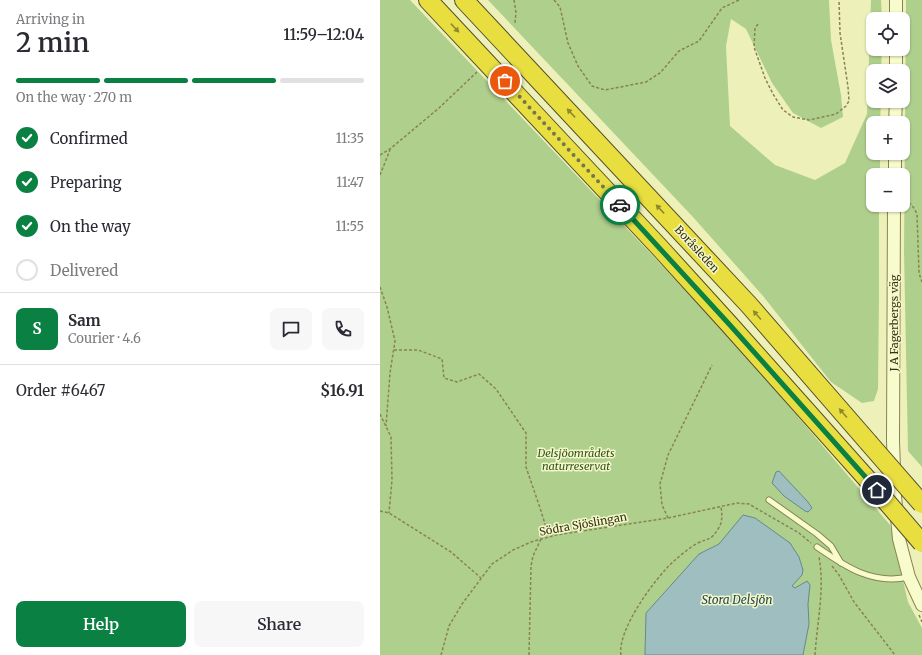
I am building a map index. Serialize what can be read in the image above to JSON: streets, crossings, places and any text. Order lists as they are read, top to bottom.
{
  "streets": {
    "highway": ["Boråsleden"],
    "street": ["J A Fagerbergs väg"],
    "path": ["Södra Sjöslingan"]
  },
  "water": ["Stora Delsjön"],
  "parks": ["Delsjöområdets naturreservat"],
  "page": {
    "heading": ["2 min", "Arriving in", "11:59–12:04"],
    "panel": [
      "Sam",
      "Courier · 4.6",
      "Order #6467",
      "$16.91"
    ],
    "map_buttons": ["+", "−"],
    "bar": "On the way · 270 m",
    "list": [
      ["Confirmed", "11:35"],
      ["Preparing", "11:47"],
      ["On the way", "11:55"],
      "Delivered"
    ],
    "round": "S",
    "buttons": ["Help", "Share"]
  }
}
